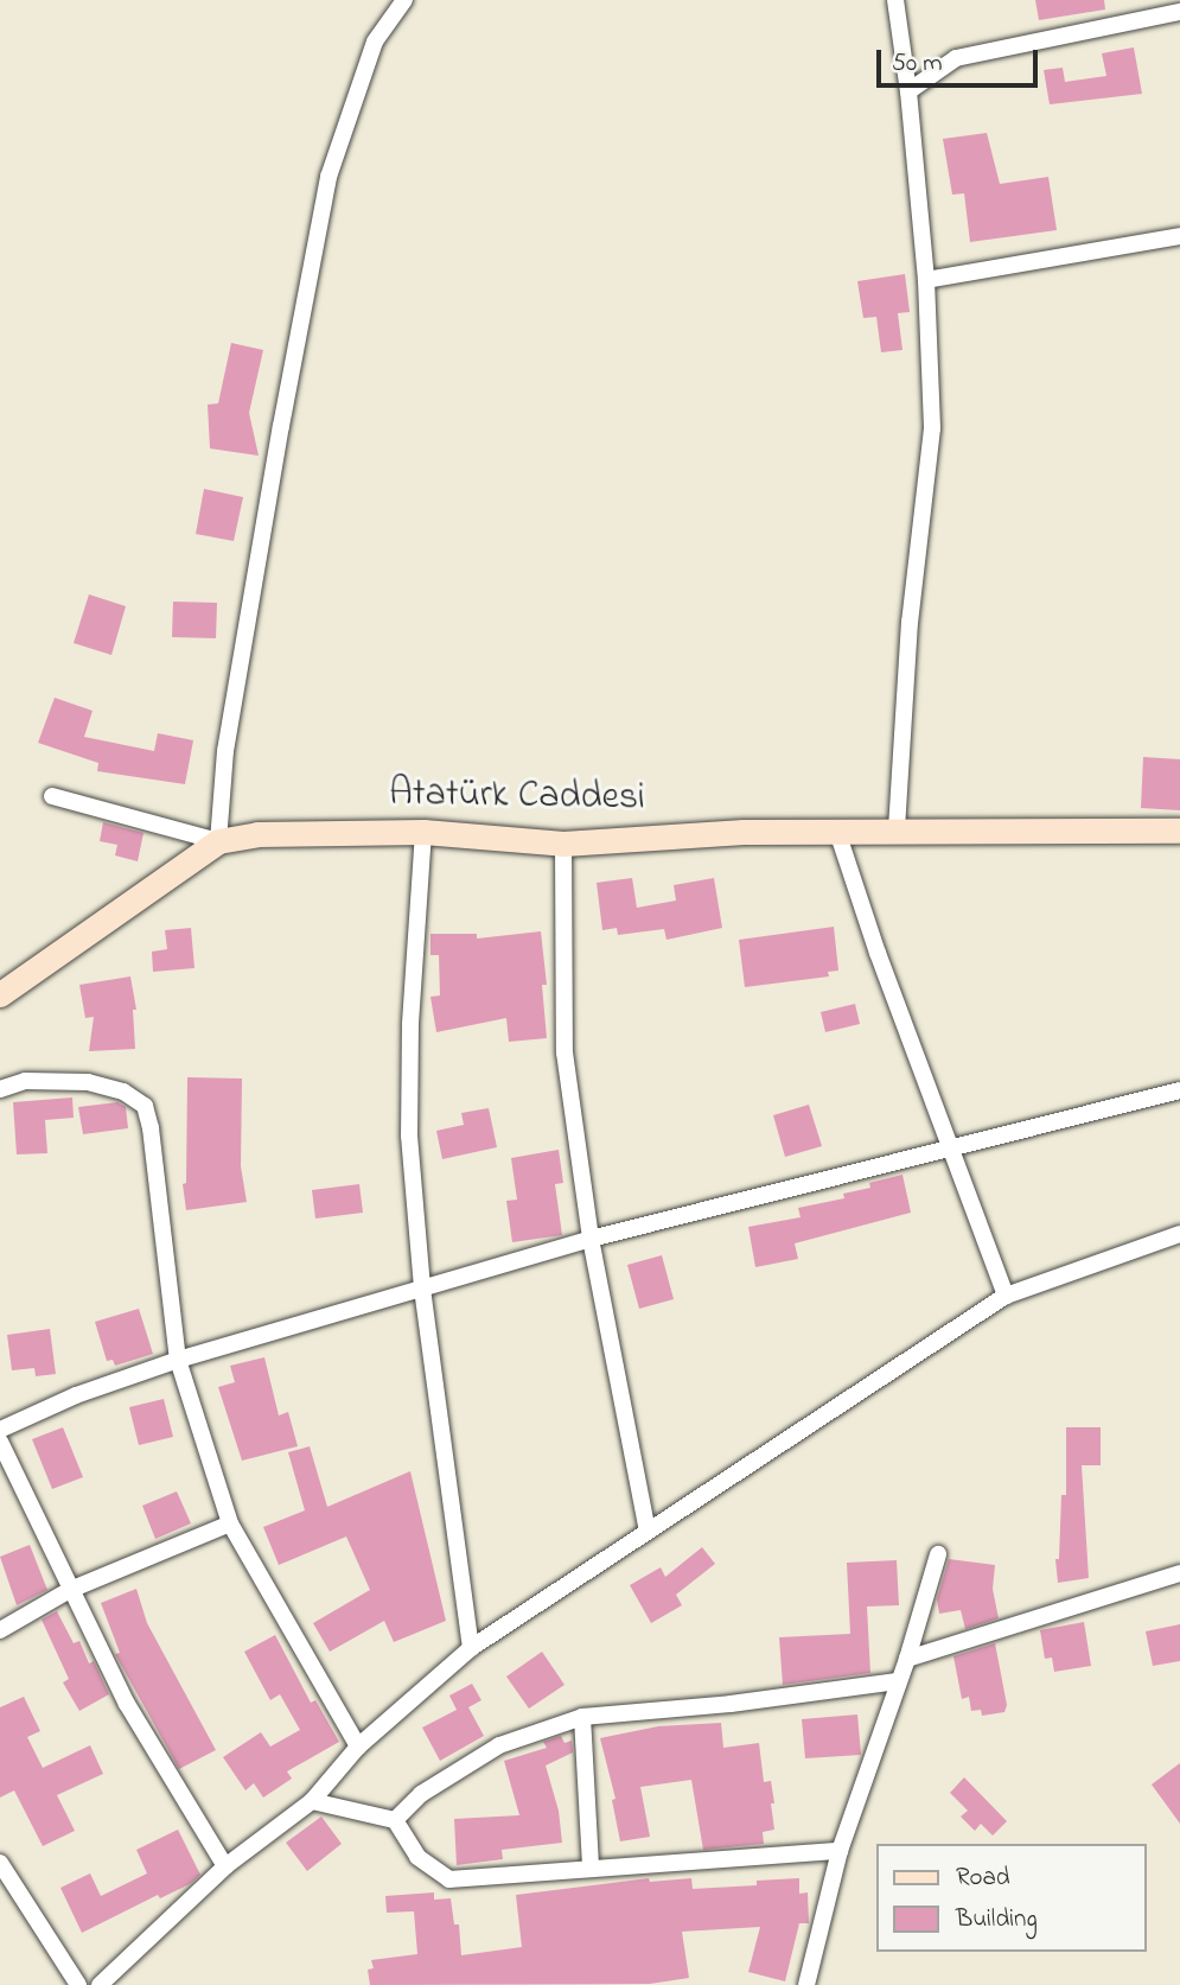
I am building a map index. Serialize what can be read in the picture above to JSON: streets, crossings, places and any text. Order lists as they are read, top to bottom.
{
  "streets": {
    "street": ["Atatürk Caddesi"]
  },
  "legend": ["Road", "Building"],
  "scale_bar": "50 m"
}
